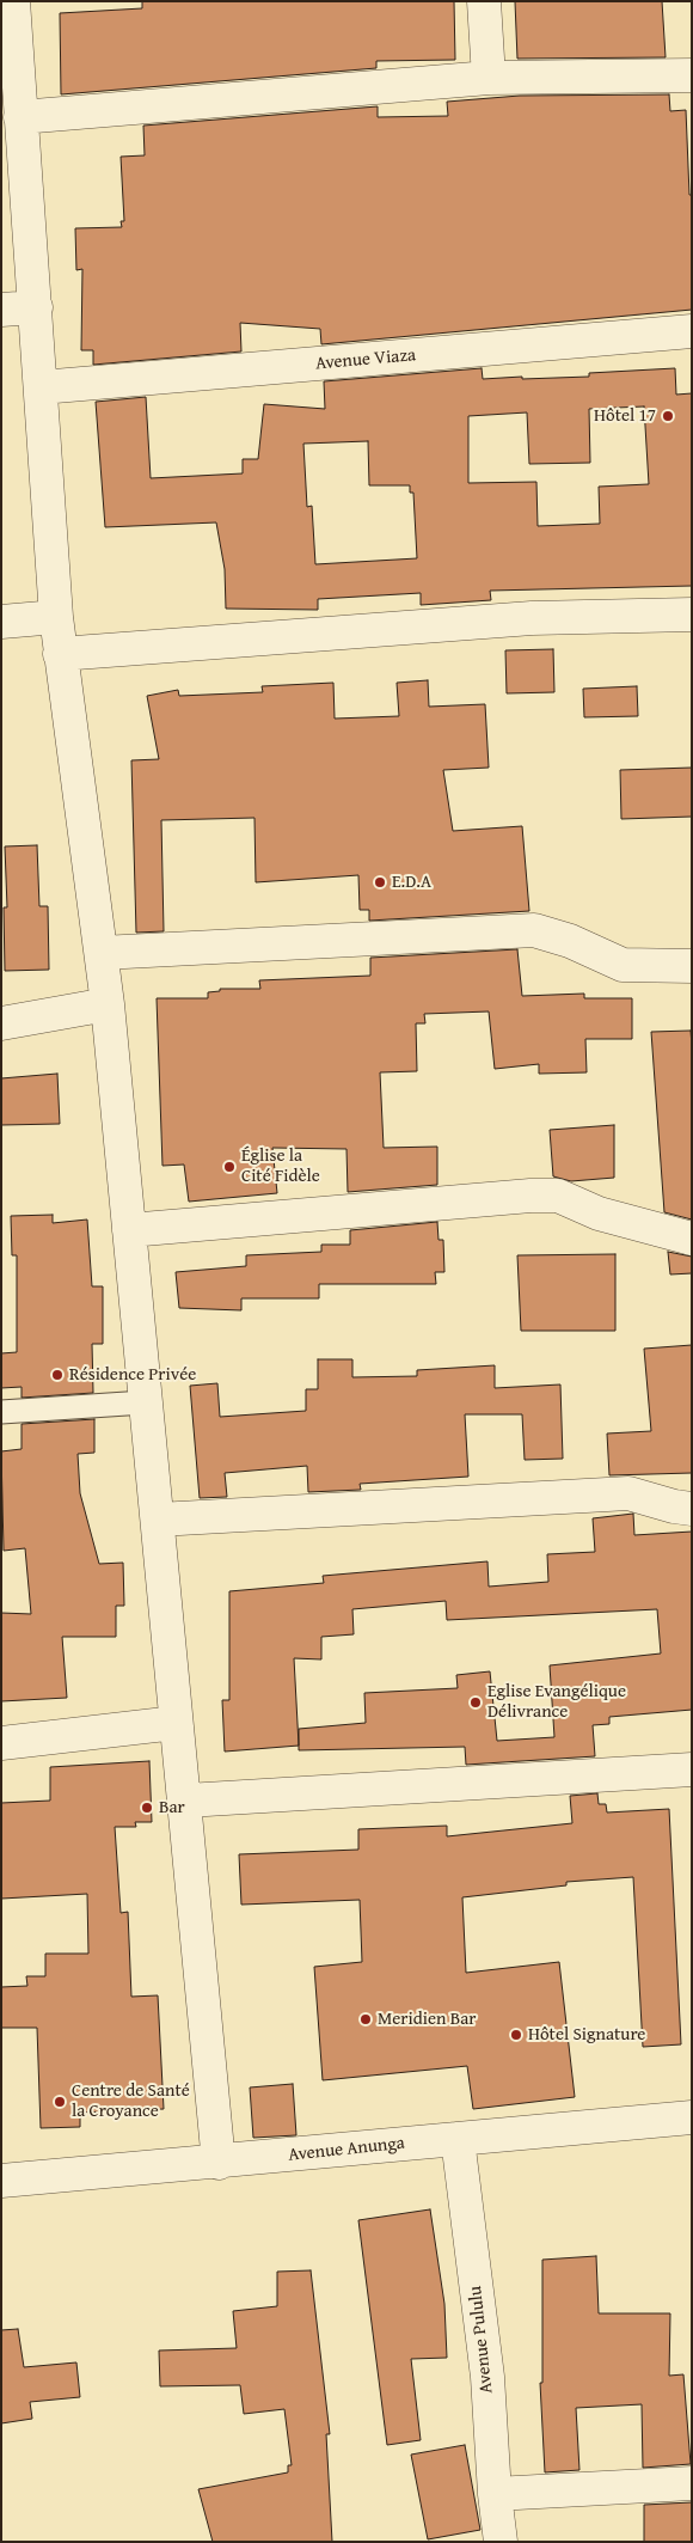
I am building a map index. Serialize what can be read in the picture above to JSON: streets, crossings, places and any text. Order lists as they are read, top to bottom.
{
  "streets": {
    "street": ["Avenue Viaza", "Avenue Anunga", "Avenue Pululu"]
  },
  "crossings": [
    ["Avenue Anunga", "Avenue Pululu"]
  ],
  "places": [
    "Hôtel 17",
    "E.D.A",
    "Église la Cité Fidèle",
    "Résidence Privée",
    "Eglise Evangélique Délivrance",
    "Bar",
    "Meridien Bar",
    "Hôtel Signature",
    "Centre de Santé la Croyance"
  ]
}
